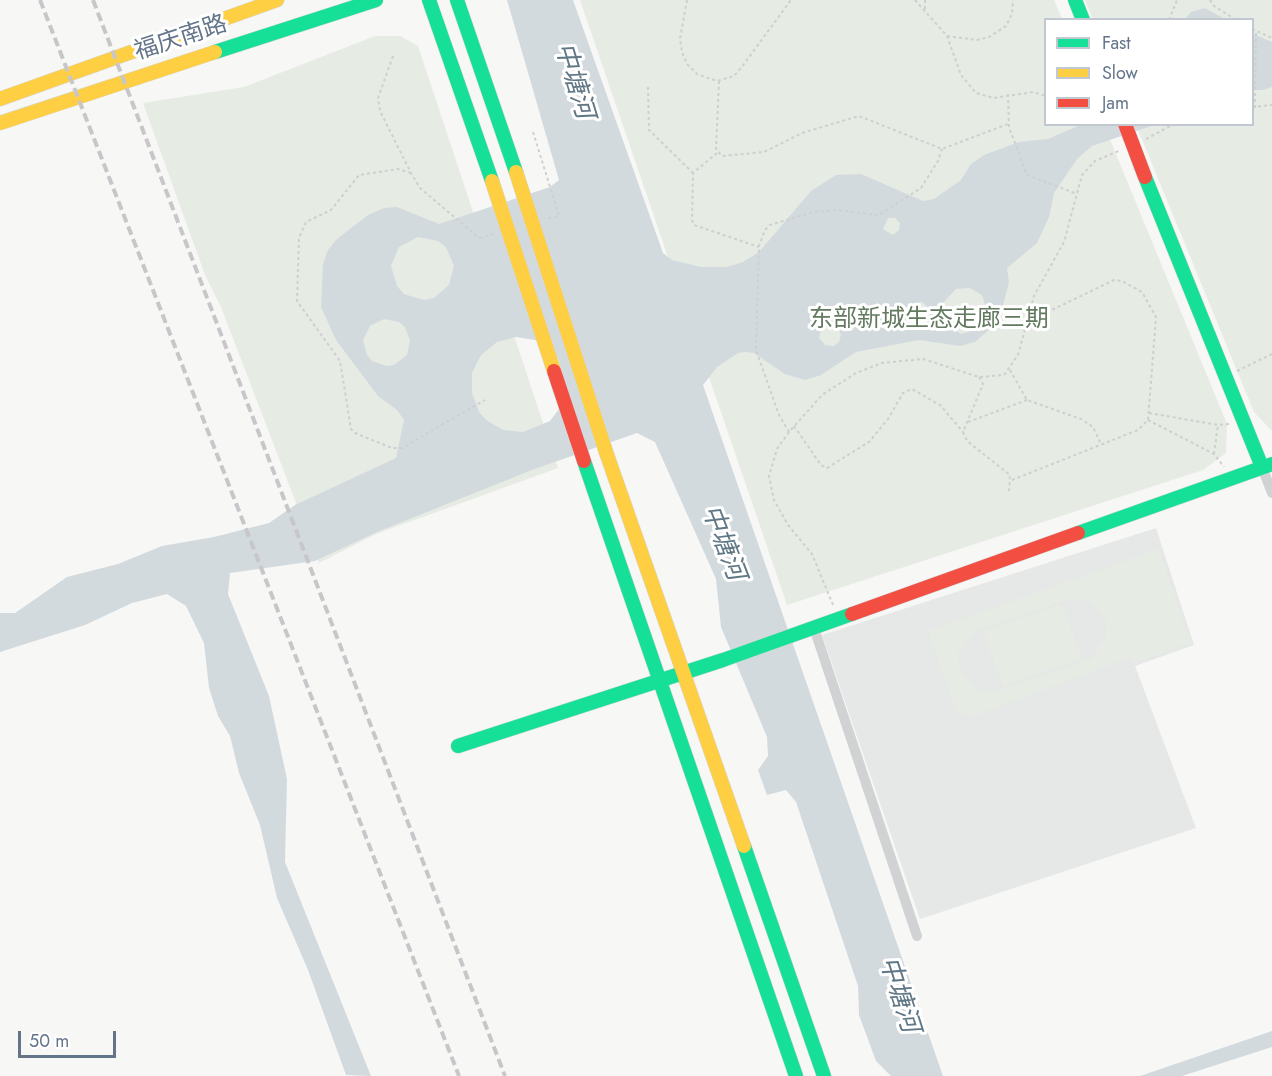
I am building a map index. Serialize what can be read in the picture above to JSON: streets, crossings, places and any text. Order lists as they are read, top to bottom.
{
  "streets": {
    "main road": ["福庆南路"]
  },
  "water": ["中塘河"],
  "parks": ["东部新城生态走廊三期"],
  "legend": ["Fast", "Slow", "Jam"],
  "scale_bar": "50 m"
}
